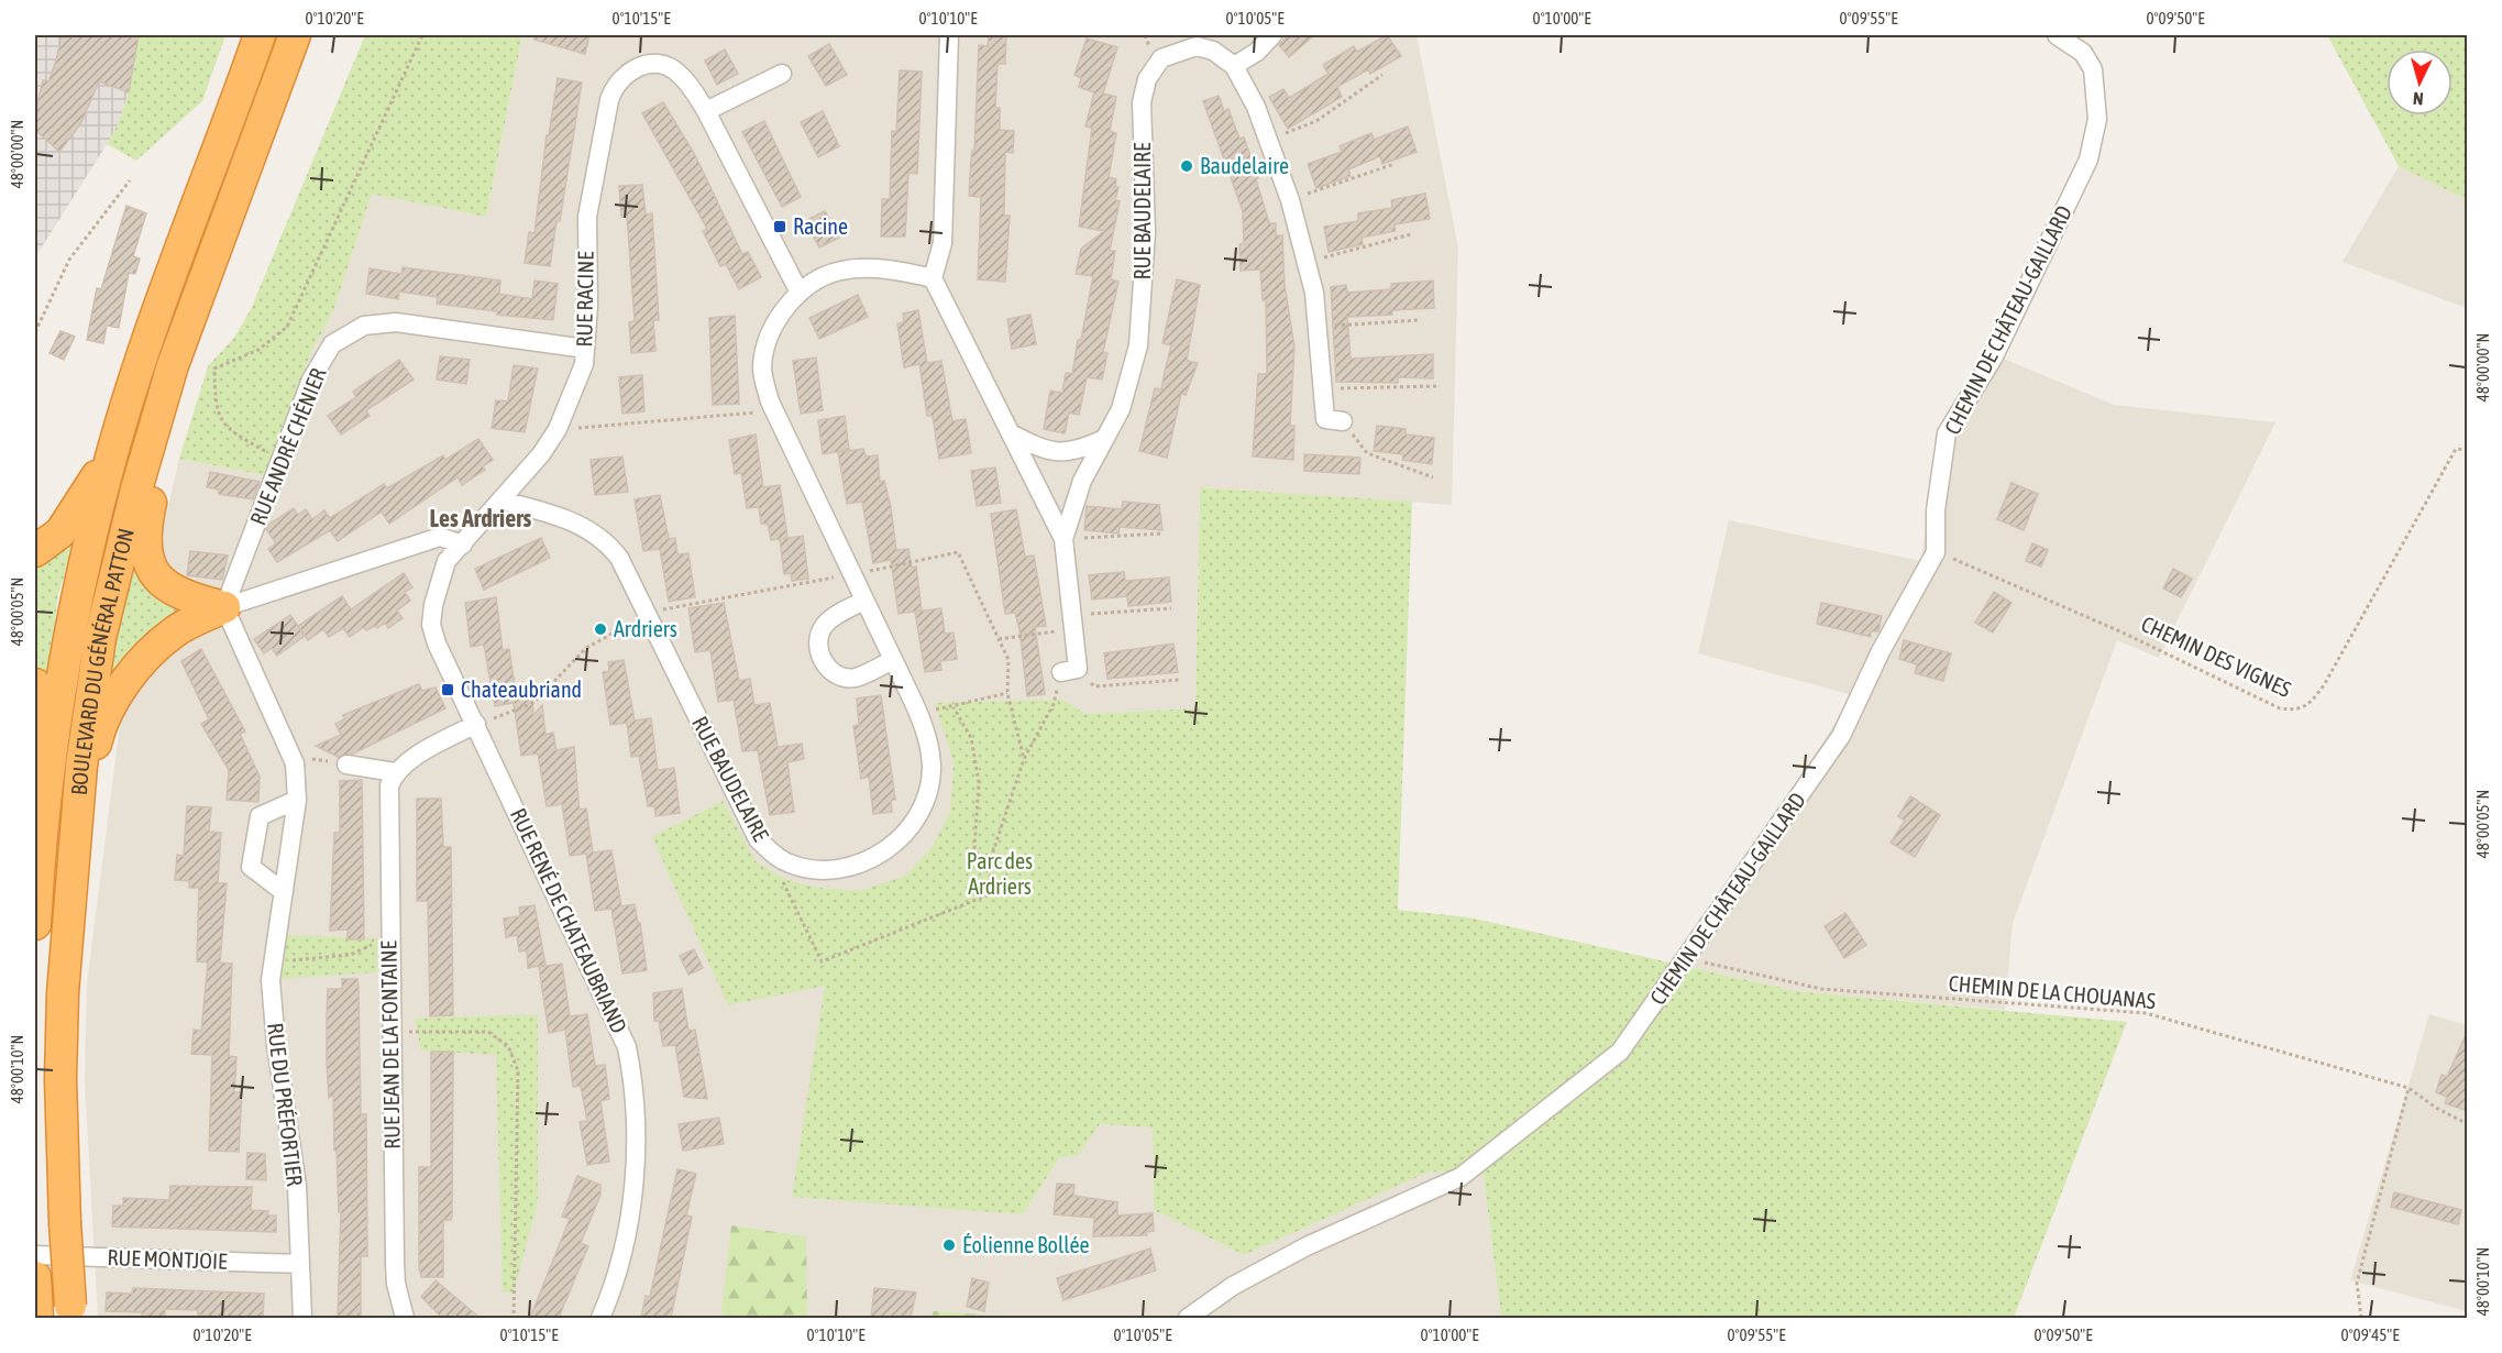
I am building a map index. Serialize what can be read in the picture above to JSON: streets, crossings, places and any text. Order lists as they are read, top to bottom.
{
  "streets": {
    "highway": ["BOULEVARD DU GÉNÉRAL PATTON"],
    "street": [
      "RUE BAUDELAIRE",
      "RUE RACINE",
      "CHEMIN DE CHÂTEAU-GAILLARD",
      "RUE ANDRÉ CHÉNIER",
      "RUE RENÉ DE CHATEAUBRIAND",
      "RUE JEAN DE LA FONTAINE",
      "RUE DU PRÉFORTIER",
      "RUE MONTJOIE"
    ],
    "path": ["CHEMIN DES VIGNES", "CHEMIN DE LA CHOUANAS"]
  },
  "crossings": [
    ["RUE BAUDELAIRE", "RUE RACINE"],
    ["RUE RACINE", "RUE ANDRÉ CHÉNIER"],
    ["RUE RACINE", "RUE RENÉ DE CHATEAUBRIAND"],
    ["CHEMIN DE CHÂTEAU-GAILLARD", "CHEMIN DES VIGNES"],
    ["CHEMIN DE CHÂTEAU-GAILLARD", "CHEMIN DE LA CHOUANAS"],
    ["RUE ANDRÉ CHÉNIER", "RUE DU PRÉFORTIER"],
    ["RUE DU PRÉFORTIER", "RUE MONTJOIE"]
  ],
  "districts": ["Les Ardriers"],
  "parks": ["Parc des Ardriers"],
  "places": {
    "other": ["Baudelaire", "Ardriers", "Éolienne Bollée"],
    "transit": ["Racine", "Chateaubriand"]
  },
  "north": "bottom",
  "coordinates": [
    "0°10'20\"E",
    "0°10'15\"E",
    "0°10'10\"E",
    "0°10'05\"E",
    "0°10'00\"E",
    "0°09'55\"E",
    "0°09'50\"E",
    "48°00'00\"N",
    "48°00'05\"N",
    "48°00'10\"N",
    "0°09'45\"E"
  ]
}
